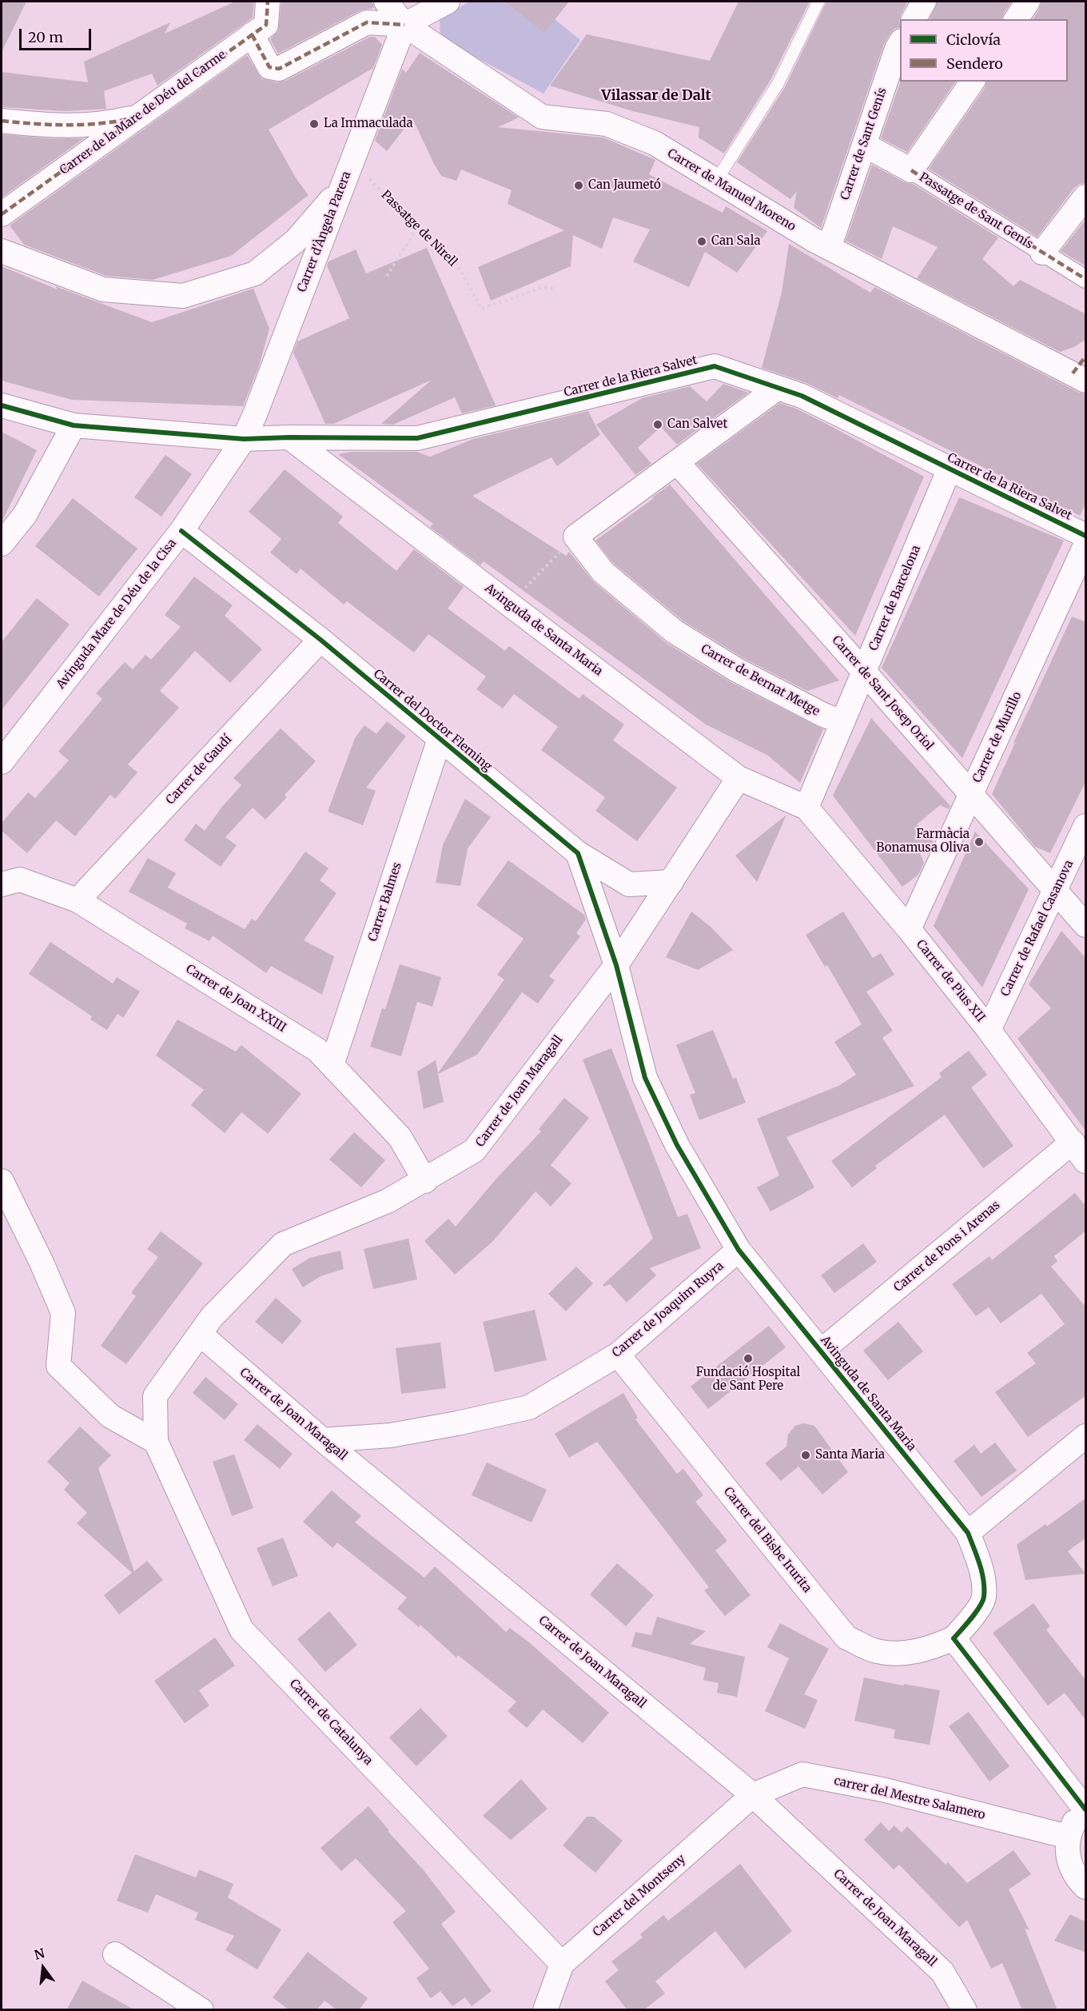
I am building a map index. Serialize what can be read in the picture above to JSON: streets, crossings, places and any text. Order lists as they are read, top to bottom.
{
  "streets": {
    "street": [
      "Carrer de la Mare de Déu del Carme",
      "Carrer de Sant Genís",
      "Carrer de Manuel Moreno",
      "Passatge de Sant Genís",
      "Carrer d'Àngela Parera",
      "Carrer de la Riera Salvet",
      "Carrer de Barcelona",
      "Avinguda Mare de Déu de la Cisa",
      "Avinguda de Santa Maria",
      "Carrer de Bernat Metge",
      "Carrer de Sant Josep Oriol",
      "Carrer del Doctor Fleming",
      "Carrer de Murillo",
      "Carrer de Gaudí",
      "Carrer Balmes",
      "Carrer de Rafael Casanova",
      "Carrer de Pius XII",
      "Carrer de Joan XXIII",
      "Carrer de Joan Maragall",
      "Carrer de Pons i Arenas",
      "Carrer de Joaquim Ruyra",
      "Carrer del Bisbe Irurita",
      "Carrer de Catalunya",
      "carrer del Mestre Salamero",
      "Carrer del Montseny"
    ],
    "path": ["Passatge de Nirell"]
  },
  "crossings": [
    ["Carrer de Sant Genís", "Carrer de Manuel Moreno"],
    ["Carrer de Sant Genís", "Passatge de Sant Genís"],
    ["Carrer de Manuel Moreno", "Carrer d'Àngela Parera"],
    ["Passatge de Nirell", "Carrer d'Àngela Parera"],
    ["Carrer d'Àngela Parera", "Carrer de la Riera Salvet"],
    ["Carrer d'Àngela Parera", "Avinguda Mare de Déu de la Cisa"],
    ["Carrer de la Riera Salvet", "Carrer de Barcelona"],
    ["Carrer de la Riera Salvet", "Avinguda Mare de Déu de la Cisa"],
    ["Carrer de la Riera Salvet", "Avinguda de Santa Maria"],
    ["Carrer de Barcelona", "Avinguda de Santa Maria"],
    ["Carrer de Barcelona", "Carrer de Bernat Metge"],
    ["Carrer de Barcelona", "Carrer de Sant Josep Oriol"],
    ["Carrer de Barcelona", "Carrer de Pius XII"],
    ["Avinguda Mare de Déu de la Cisa", "Carrer del Doctor Fleming"],
    ["Avinguda de Santa Maria", "Carrer de Pius XII"],
    ["Avinguda de Santa Maria", "Carrer de Joan Maragall"],
    ["Avinguda de Santa Maria", "Carrer de Pons i Arenas"],
    ["Avinguda de Santa Maria", "Carrer de Joaquim Ruyra"],
    ["Avinguda de Santa Maria", "Carrer del Bisbe Irurita"],
    ["Carrer de Sant Josep Oriol", "Carrer de Murillo"],
    ["Carrer de Sant Josep Oriol", "Carrer de Rafael Casanova"],
    ["Carrer del Doctor Fleming", "Carrer de Gaudí"],
    ["Carrer del Doctor Fleming", "Carrer Balmes"],
    ["Carrer del Doctor Fleming", "Carrer de Joan Maragall"],
    ["Carrer de Murillo", "Carrer de Pius XII"],
    ["Carrer de Gaudí", "Carrer de Joan XXIII"],
    ["Carrer Balmes", "Carrer de Joan XXIII"],
    ["Carrer de Rafael Casanova", "Carrer de Pius XII"],
    ["Carrer de Pius XII", "Carrer de Pons i Arenas"],
    ["Carrer de Joan XXIII", "Carrer de Joan Maragall"],
    ["Carrer de Joan Maragall", "Carrer de Joaquim Ruyra"],
    ["Carrer de Joan Maragall", "Carrer de Catalunya"],
    ["Carrer de Joan Maragall", "carrer del Mestre Salamero"],
    ["Carrer de Joan Maragall", "Carrer del Montseny"],
    ["Carrer de Joaquim Ruyra", "Carrer del Bisbe Irurita"],
    ["Carrer de Catalunya", "Carrer del Montseny"],
    ["carrer del Mestre Salamero", "Carrer del Montseny"]
  ],
  "districts": ["Vilassar de Dalt"],
  "places": [
    "La Immaculada",
    "Can Jaumetó",
    "Can Sala",
    "Can Salvet",
    "Farmàcia Bonamusa Oliva",
    "Fundació Hospital de Sant Pere",
    "Santa Maria"
  ],
  "legend": ["Ciclovía", "Sendero"],
  "scale_bar": "20 m",
  "north": "top"
}
